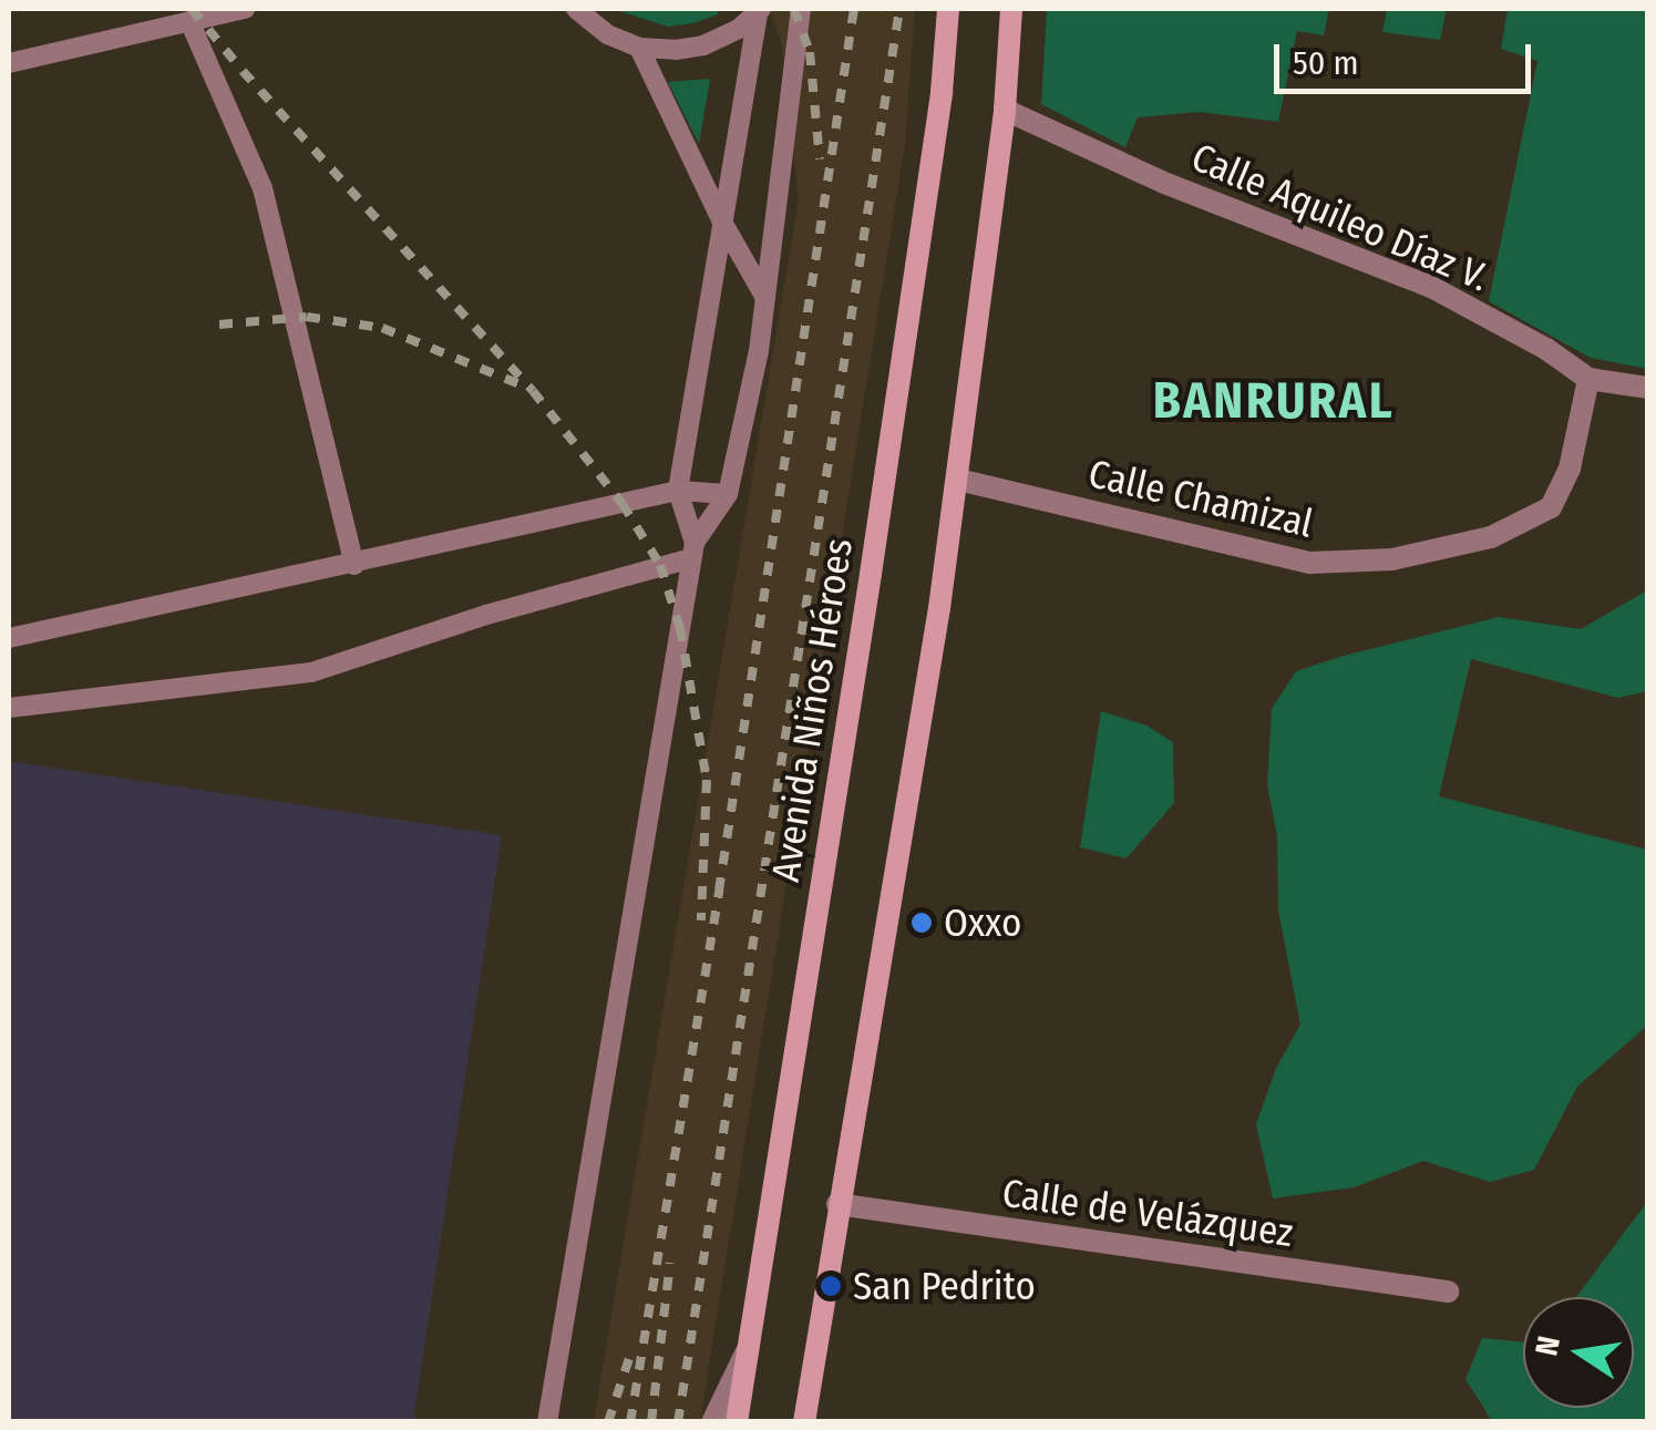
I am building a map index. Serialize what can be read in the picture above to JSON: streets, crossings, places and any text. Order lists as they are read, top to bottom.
{
  "streets": {
    "main road": ["Avenida Niños Héroes"],
    "street": ["Calle Aquileo Díaz V.", "Calle Chamizal", "Calle de Velázquez"]
  },
  "crossings": [
    ["Calle Aquileo Díaz V.", "Calle Chamizal"]
  ],
  "districts": ["BANRURAL"],
  "places": ["Oxxo", "San Pedrito"],
  "scale_bar": "50 m",
  "north": "left"
}
